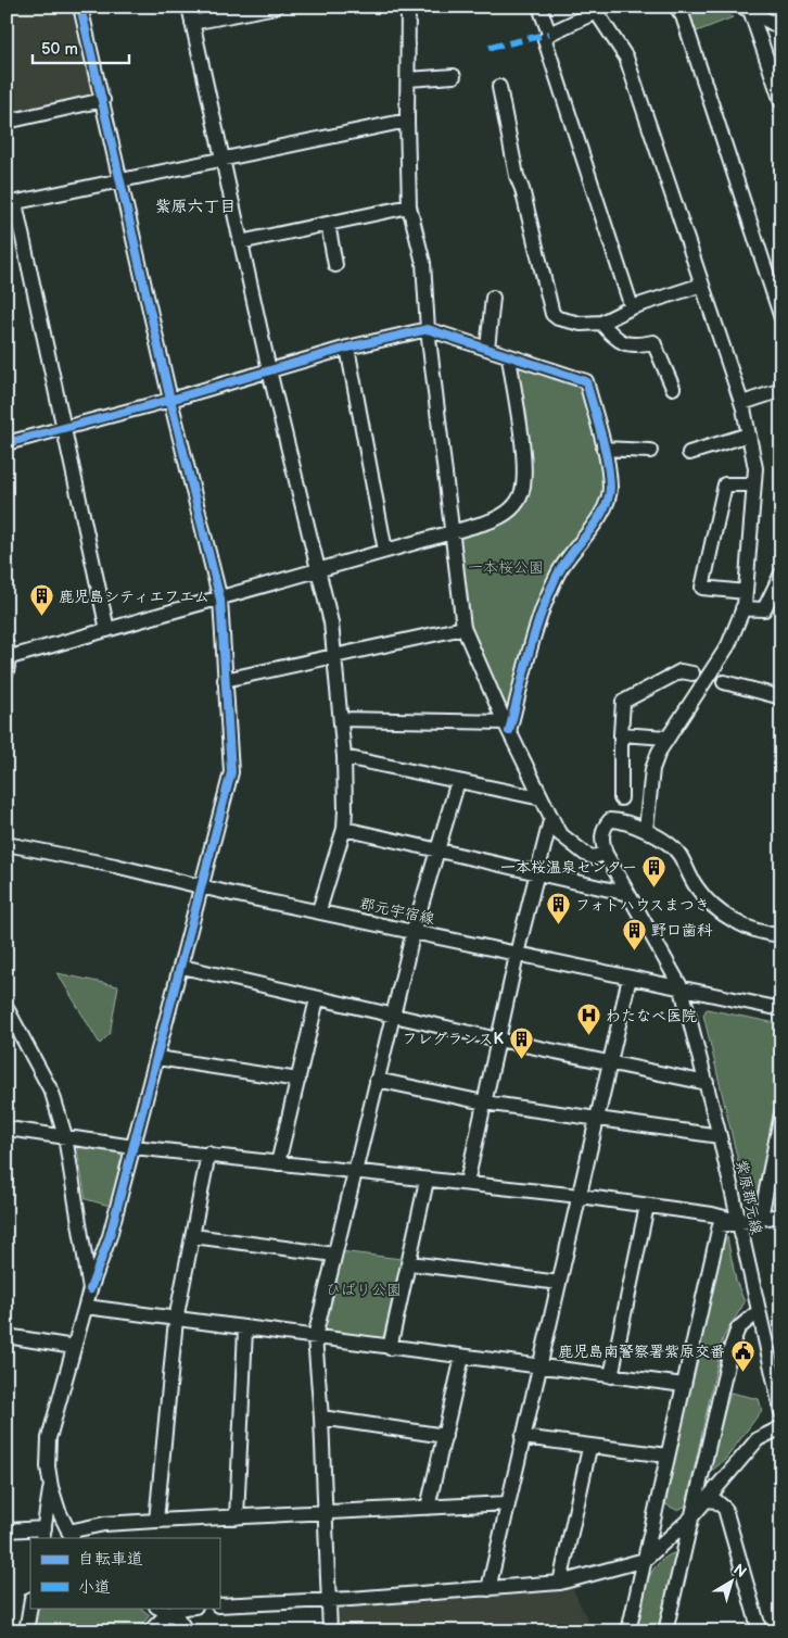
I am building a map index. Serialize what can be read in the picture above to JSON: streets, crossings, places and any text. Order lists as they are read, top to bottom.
{
  "streets": {
    "street": ["郡元宇宿線", "紫原郡元線"]
  },
  "crossings": [
    ["郡元宇宿線", "紫原郡元線"]
  ],
  "districts": ["紫原六丁目"],
  "parks": ["一本桜公園", "ひばり公園"],
  "places": {
    "building": [
      "鹿児島シティエフエム",
      "一本桜温泉センター",
      "フォトハウスまつき",
      "野口歯科",
      "フレグランスK"
    ],
    "hospital": ["わたなべ医院"],
    "public building": ["鹿児島南警察署紫原交番"]
  },
  "legend": ["自転車道", "小道"],
  "scale_bar": "50 m",
  "north": "top right"
}
